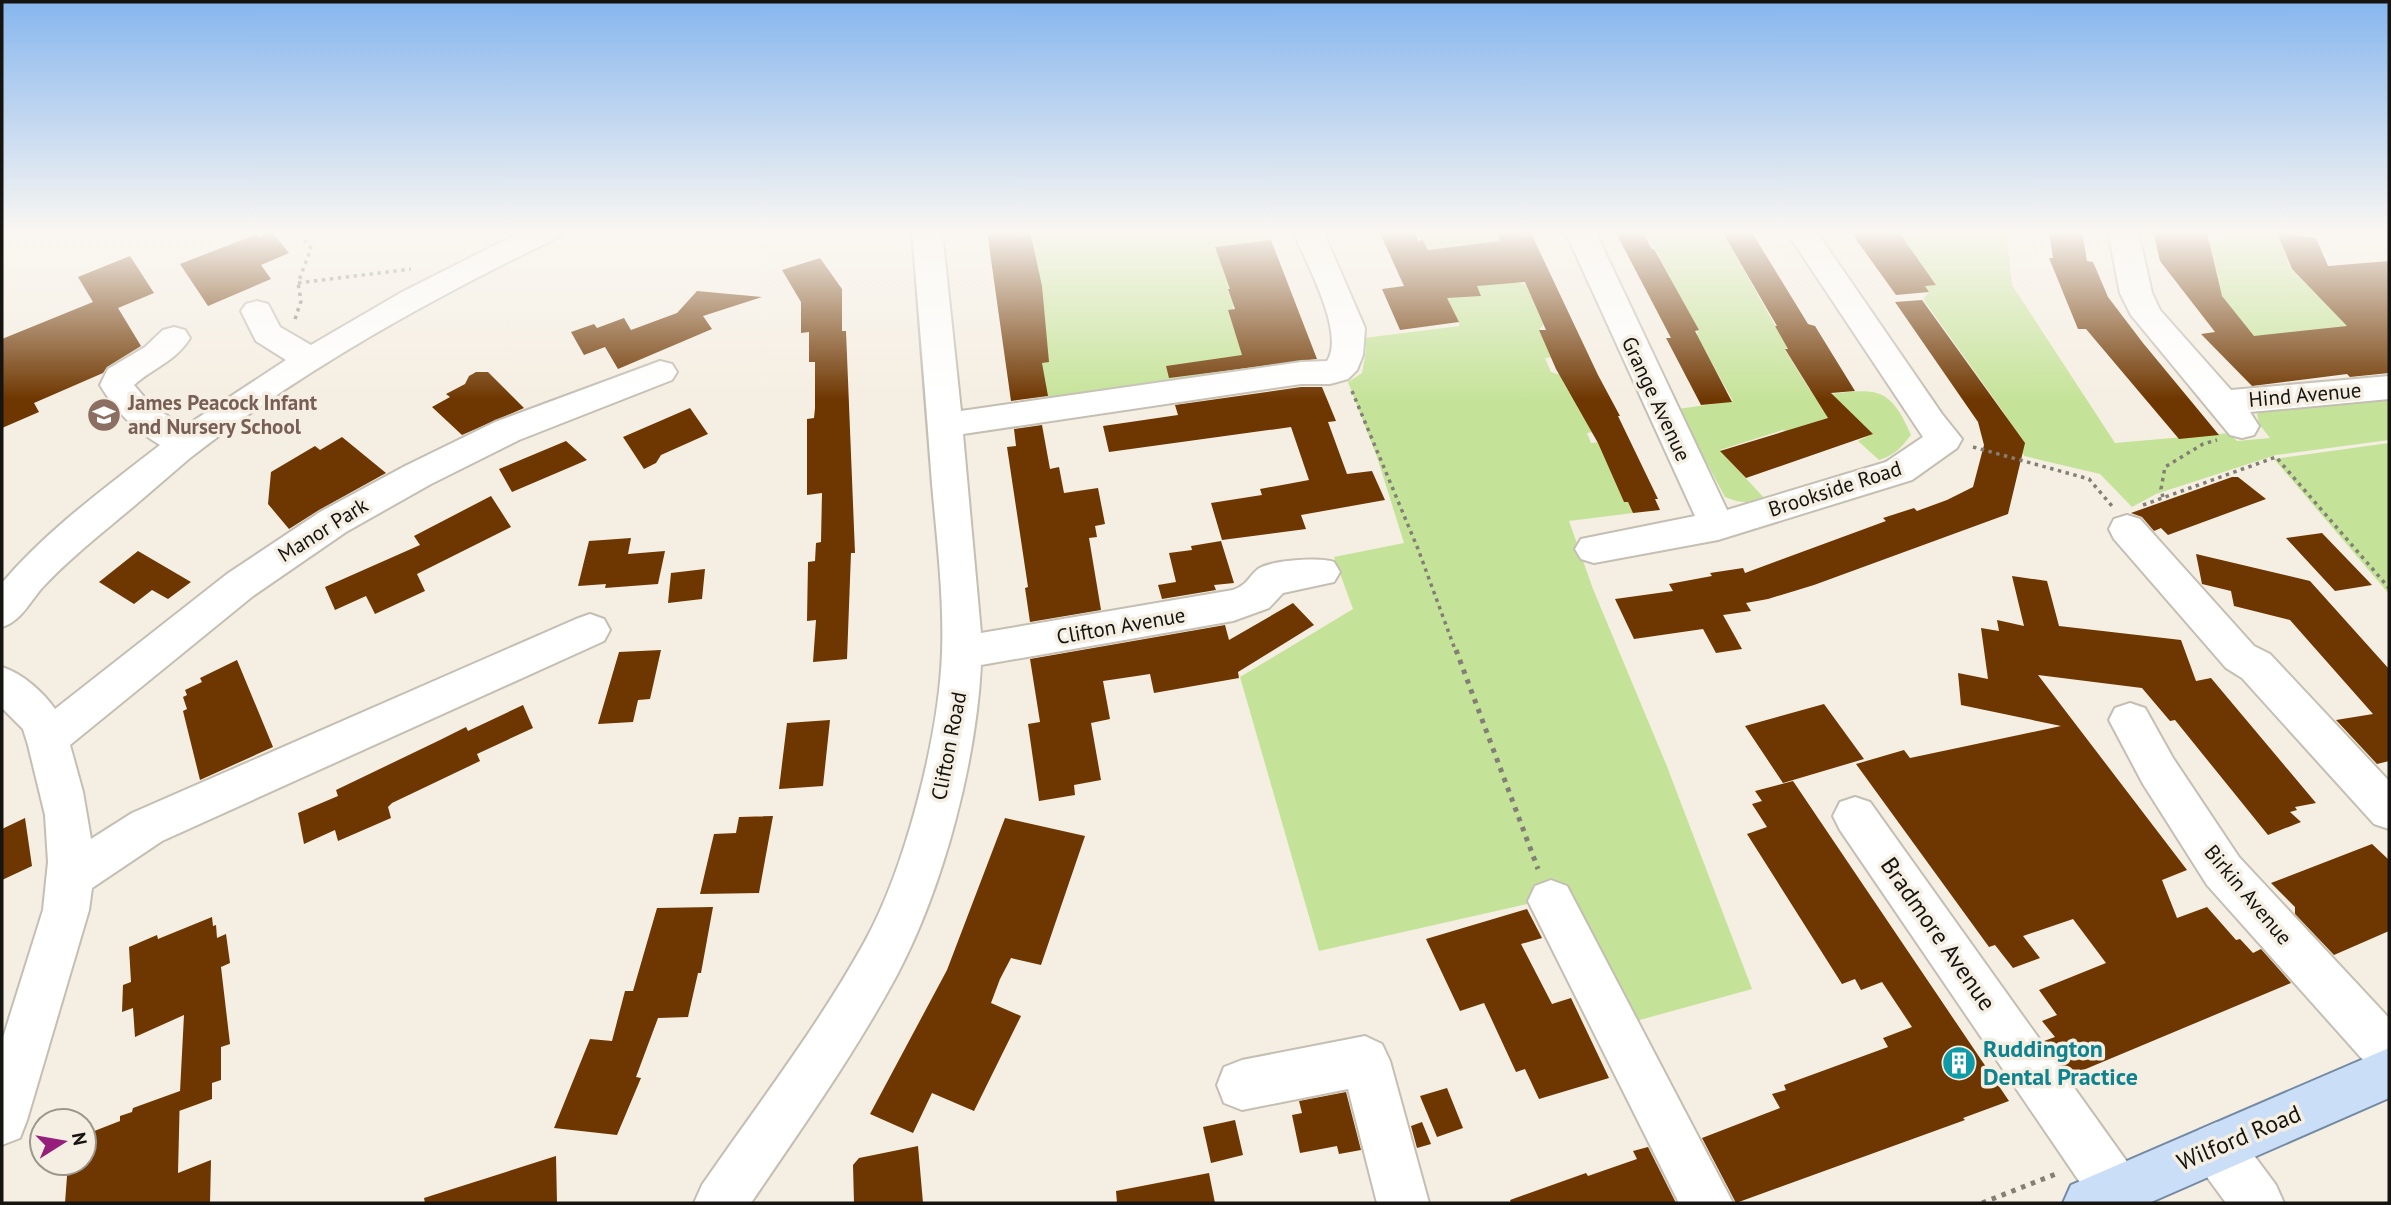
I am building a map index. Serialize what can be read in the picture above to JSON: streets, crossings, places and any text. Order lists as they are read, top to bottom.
{
  "streets": {
    "main road": ["Wilford Road"],
    "street": [
      "Hind Avenue",
      "Grange Avenue",
      "Brookside Road",
      "Manor Park",
      "Clifton Avenue",
      "Clifton Road",
      "Birkin Avenue",
      "Bradmore Avenue"
    ]
  },
  "crossings": [
    ["Grange Avenue", "Brookside Road"],
    ["Clifton Avenue", "Clifton Road"],
    ["Bradmore Avenue", "Wilford Road"]
  ],
  "places": {
    "school or university": ["James Peacock Infant and Nursery School"],
    "building": ["Ruddington Dental Practice"]
  },
  "north": "right"
}
